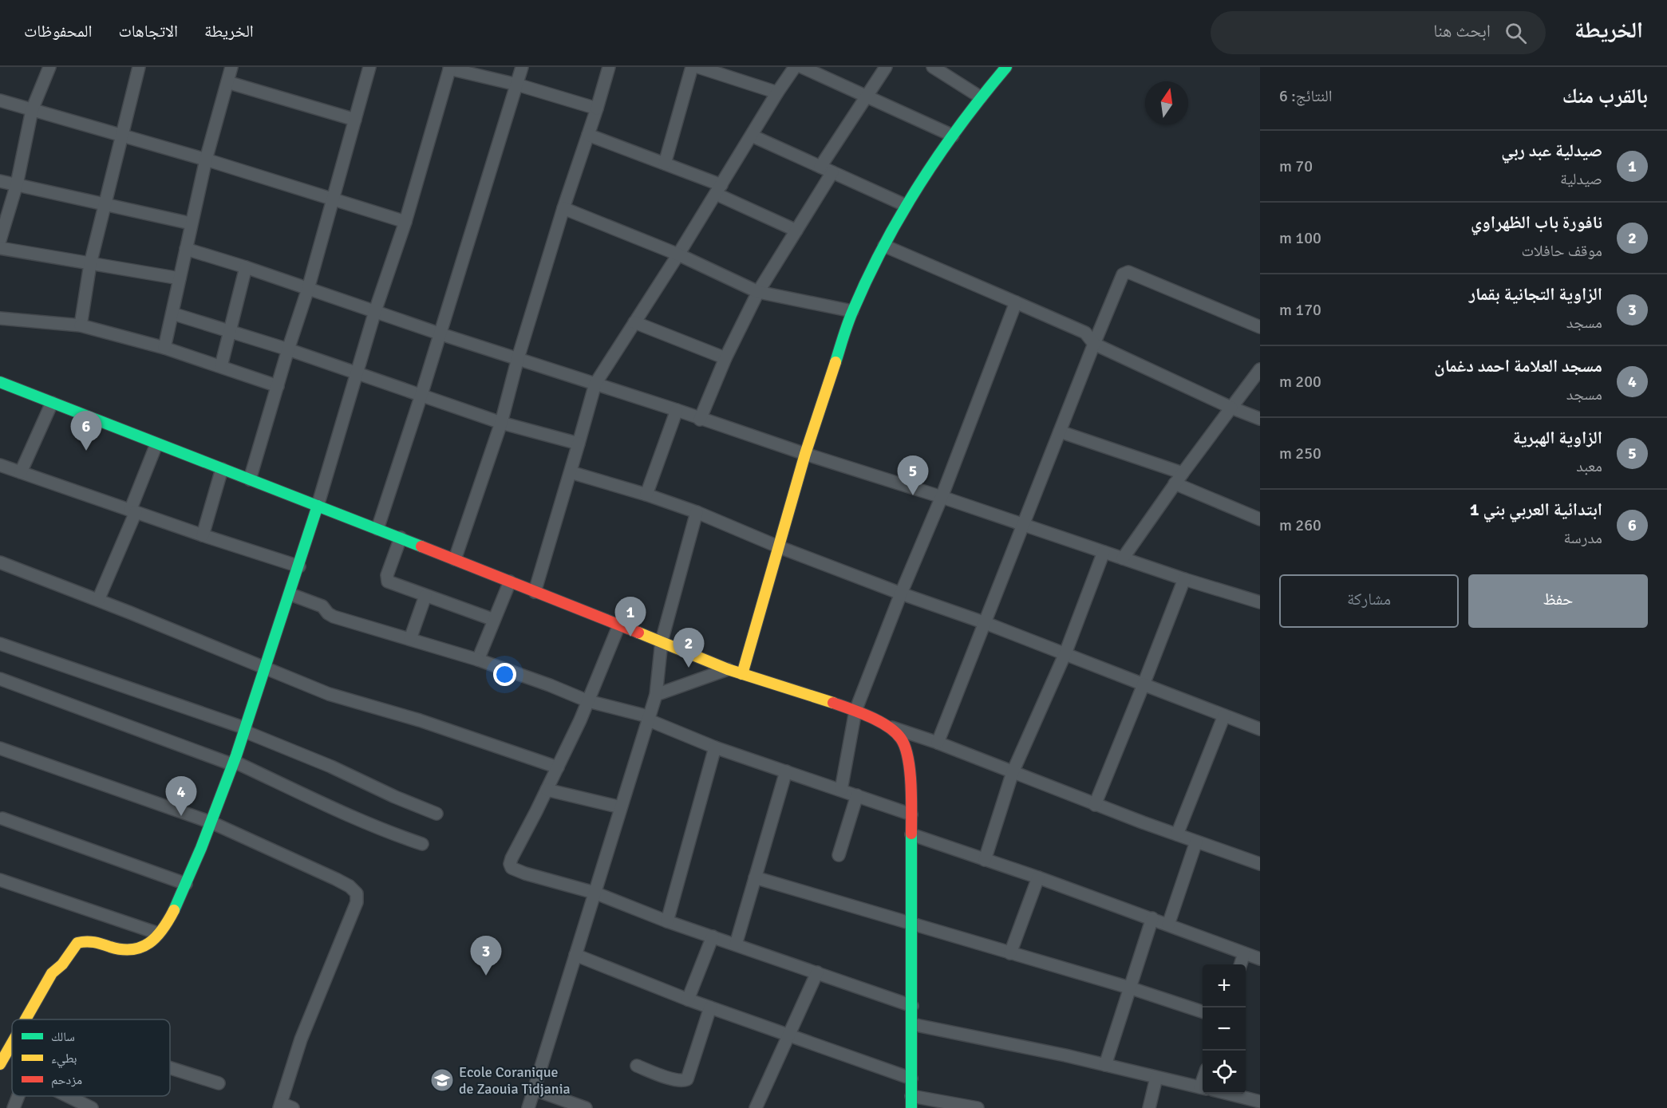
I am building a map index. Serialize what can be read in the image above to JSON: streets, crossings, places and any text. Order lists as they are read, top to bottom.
{
  "places": {
    "school or university": ["Ecole Coranique de Zaouia Tidjania"]
  },
  "legend": ["سالك", "بطيء", "مزدحم"],
  "north": "top",
  "page": {
    "header": "الخريطة",
    "search": "ابحث هنا",
    "nav": ["الخريطة", "الاتجاهات", "المحفوظات"],
    "heading": ["بالقرب منك", "النتائج: 6"],
    "list": [
      {
        "mark": "1",
        "name": "صيدلية عبد ربي",
        "note": "صيدلية",
        "value": "70 m"
      },
      {
        "mark": "2",
        "name": "نافورة باب الظهراوي",
        "note": "موقف حافلات",
        "value": "100 m"
      },
      {
        "mark": "3",
        "name": "الزاوية التجانية بقمار",
        "note": "مسجد",
        "value": "170 m"
      },
      {
        "mark": "4",
        "name": "مسجد العلامة احمد دغمان",
        "note": "مسجد",
        "value": "200 m"
      },
      {
        "mark": "5",
        "name": "الزاوية الهبرية",
        "note": "معبد",
        "value": "250 m"
      },
      {
        "mark": "6",
        "name": "ابتدائية العربي بني 1",
        "note": "مدرسة",
        "value": "260 m"
      }
    ],
    "pins": [
      "6",
      "5",
      "1",
      "2",
      "4",
      "3"
    ],
    "buttons": ["حفظ", "مشاركة"],
    "map_buttons": ["+", "−"]
  }
}
